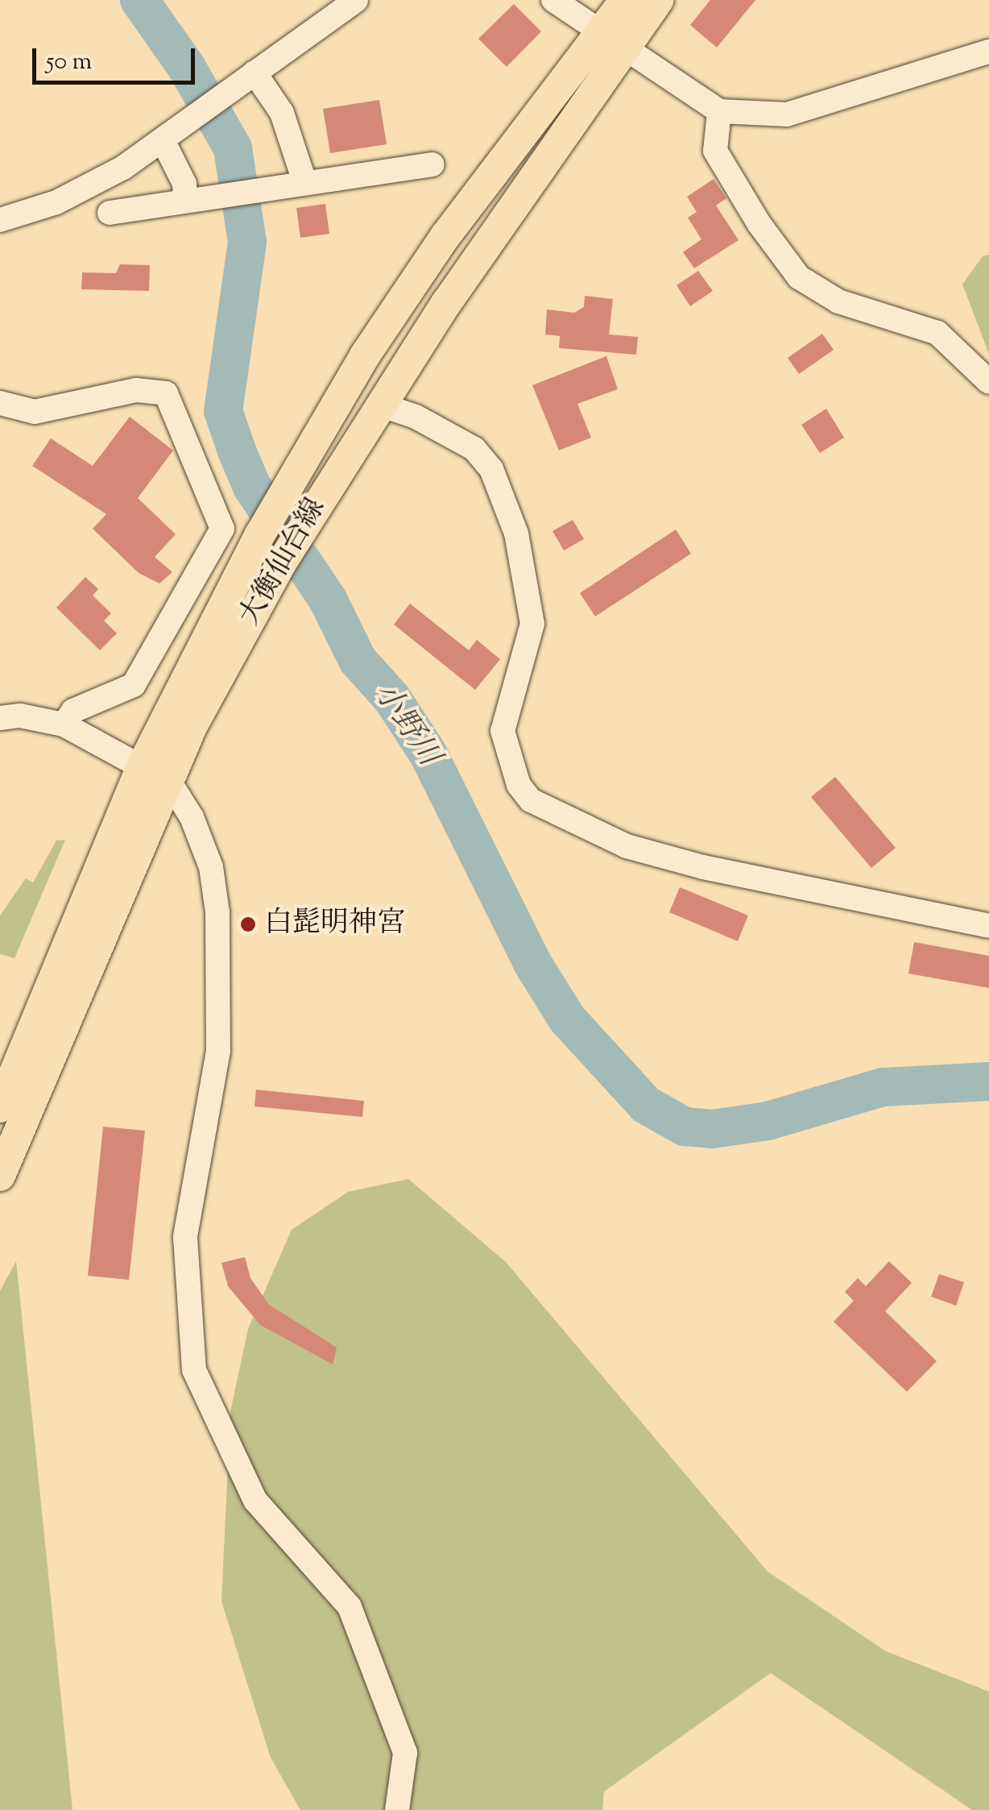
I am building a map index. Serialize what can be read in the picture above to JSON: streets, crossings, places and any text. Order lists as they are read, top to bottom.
{
  "streets": {
    "main road": ["大衡仙台線"]
  },
  "water": ["小野川"],
  "places": ["白髭明神宮"],
  "scale_bar": "50 m"
}
